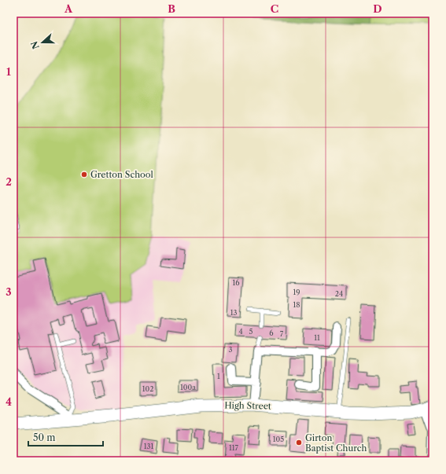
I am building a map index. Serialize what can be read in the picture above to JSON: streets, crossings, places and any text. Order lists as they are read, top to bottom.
{
  "streets": {
    "street": ["High Street"]
  },
  "places": ["Gretton School", "Girton Baptist Church"],
  "house_numbers": [
    "16",
    "19",
    "24",
    "18",
    "13",
    "4",
    "5",
    "6",
    "7",
    "11",
    "3",
    "1",
    "100a",
    "102",
    "105",
    "131",
    "117"
  ],
  "scale_bar": "50 m",
  "north": "left",
  "grid": {
    "columns": [
      "A",
      "B",
      "C",
      "D"
    ],
    "rows": [
      "1",
      "2",
      "3",
      "4"
    ]
  }
}
